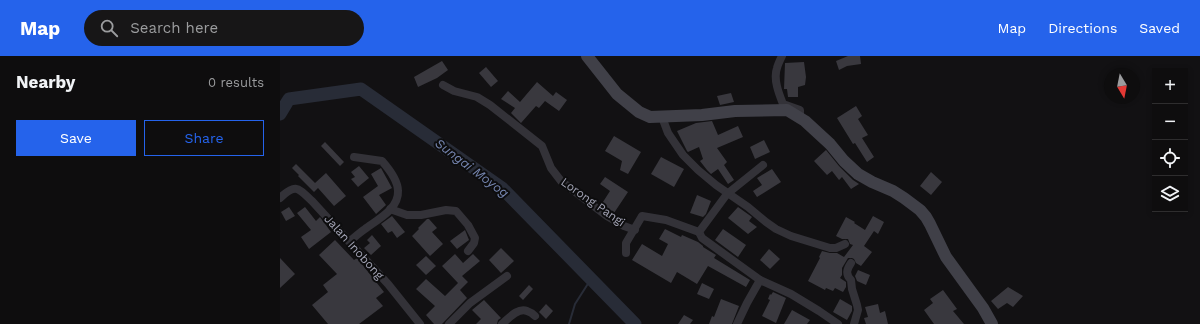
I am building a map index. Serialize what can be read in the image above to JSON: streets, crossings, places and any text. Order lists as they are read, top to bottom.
{
  "streets": {
    "street": ["Lorong Pangi", "Jalan Inobong"]
  },
  "water": ["Sungai Moyog"],
  "north": "bottom",
  "page": {
    "header": "Map",
    "search": "Search here",
    "nav": ["Map", "Directions", "Saved"],
    "heading": ["Nearby", "0 results"],
    "map_buttons": ["+", "−"],
    "buttons": ["Save", "Share"]
  }
}
